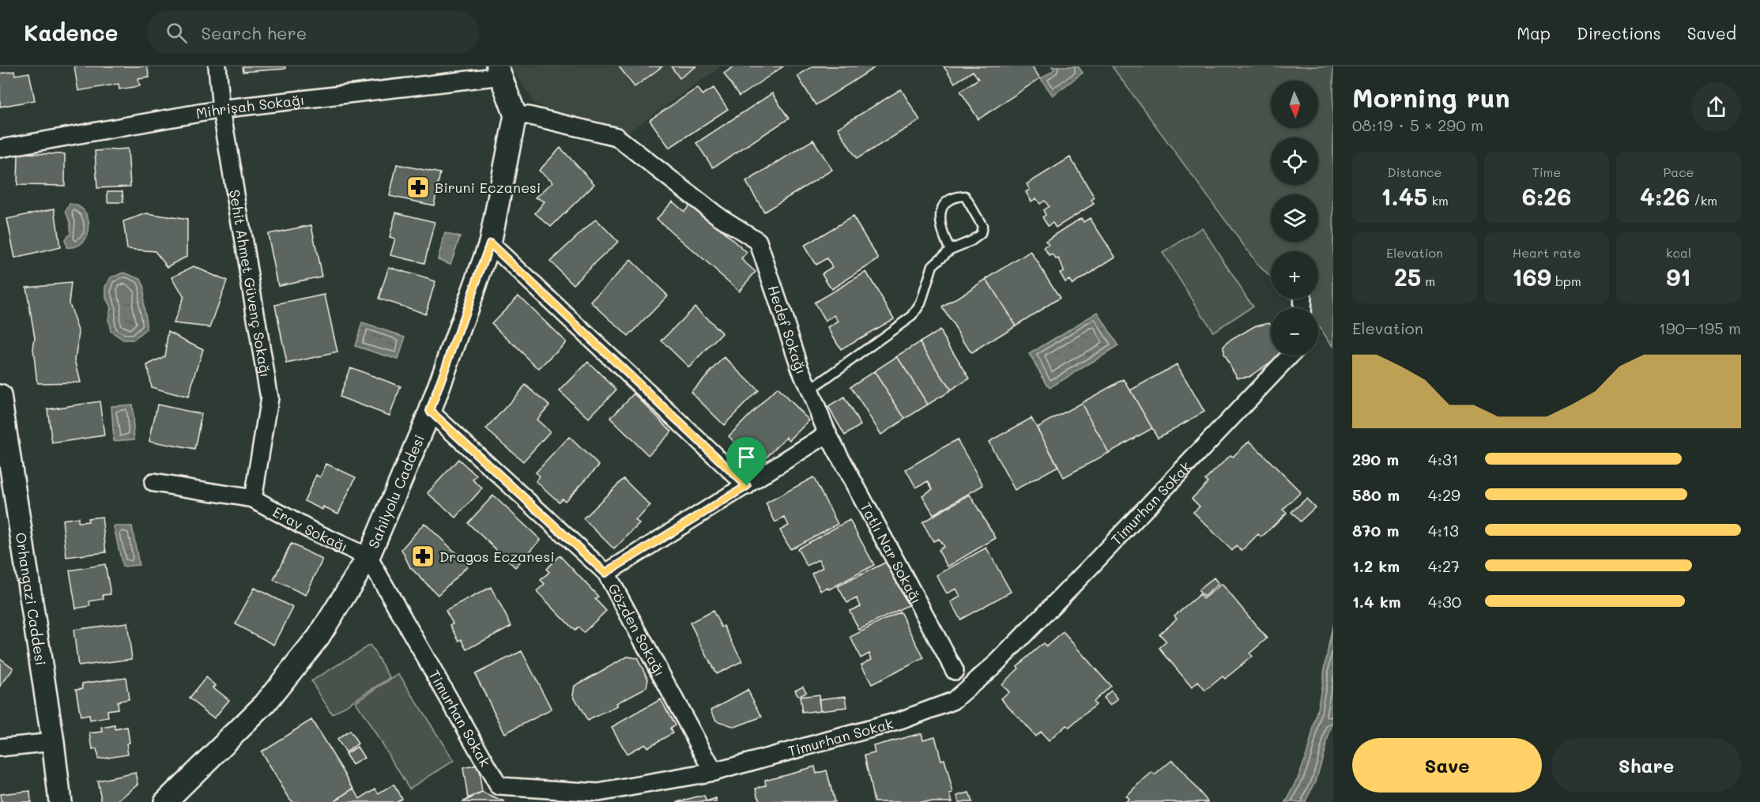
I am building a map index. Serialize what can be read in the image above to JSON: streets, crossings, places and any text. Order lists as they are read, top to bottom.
{
  "streets": {
    "street": [
      "Mihrişah Sokağı",
      "Şehit Ahmet Güvenç Sokağı",
      "Hedef Sokağı",
      "Sahilyolu Caddesi",
      "Timurhan Sokak",
      "Eray Sokağı",
      "Tatlı Nar Sokağı",
      "Orhangazi Caddesi",
      "Gözden Sokağı"
    ]
  },
  "crossings": [
    ["Mihrişah Sokağı", "Şehit Ahmet Güvenç Sokağı"],
    ["Mihrişah Sokağı", "Sahilyolu Caddesi"],
    ["Şehit Ahmet Güvenç Sokağı", "Eray Sokağı"],
    ["Hedef Sokağı", "Sahilyolu Caddesi"],
    ["Hedef Sokağı", "Tatlı Nar Sokağı"],
    ["Sahilyolu Caddesi", "Timurhan Sokak"],
    ["Sahilyolu Caddesi", "Eray Sokağı"],
    ["Sahilyolu Caddesi", "Gözden Sokağı"],
    ["Timurhan Sokak", "Eray Sokağı"],
    ["Timurhan Sokak", "Gözden Sokağı"]
  ],
  "places": {
    "pharmacy": ["Biruni Eczanesi", "Dragos Eczanesi"]
  },
  "north": "bottom",
  "page": {
    "header": "Kadence",
    "search": "Search here",
    "nav": ["Map", "Directions", "Saved"],
    "heading": ["Morning run", "08:19 · 5 × 290 m"],
    "map_buttons": ["+", "−"],
    "stats": [
      ["Distance", "1.45 km"],
      ["Time", "6:26"],
      ["Pace", "4:26 /km"],
      ["Elevation", "25 m"],
      ["Heart rate", "169 bpm"],
      ["kcal", "91"]
    ],
    "chart": ["Elevation", "190–195 m"],
    "list": [
      {
        "name": "290 m",
        "note": "4:31"
      },
      {
        "name": "580 m",
        "note": "4:29"
      },
      {
        "name": "870 m",
        "note": "4:13"
      },
      {
        "name": "1.2 km",
        "note": "4:27"
      },
      {
        "name": "1.4 km",
        "note": "4:30"
      }
    ],
    "buttons": ["Save", "Share"]
  }
}
